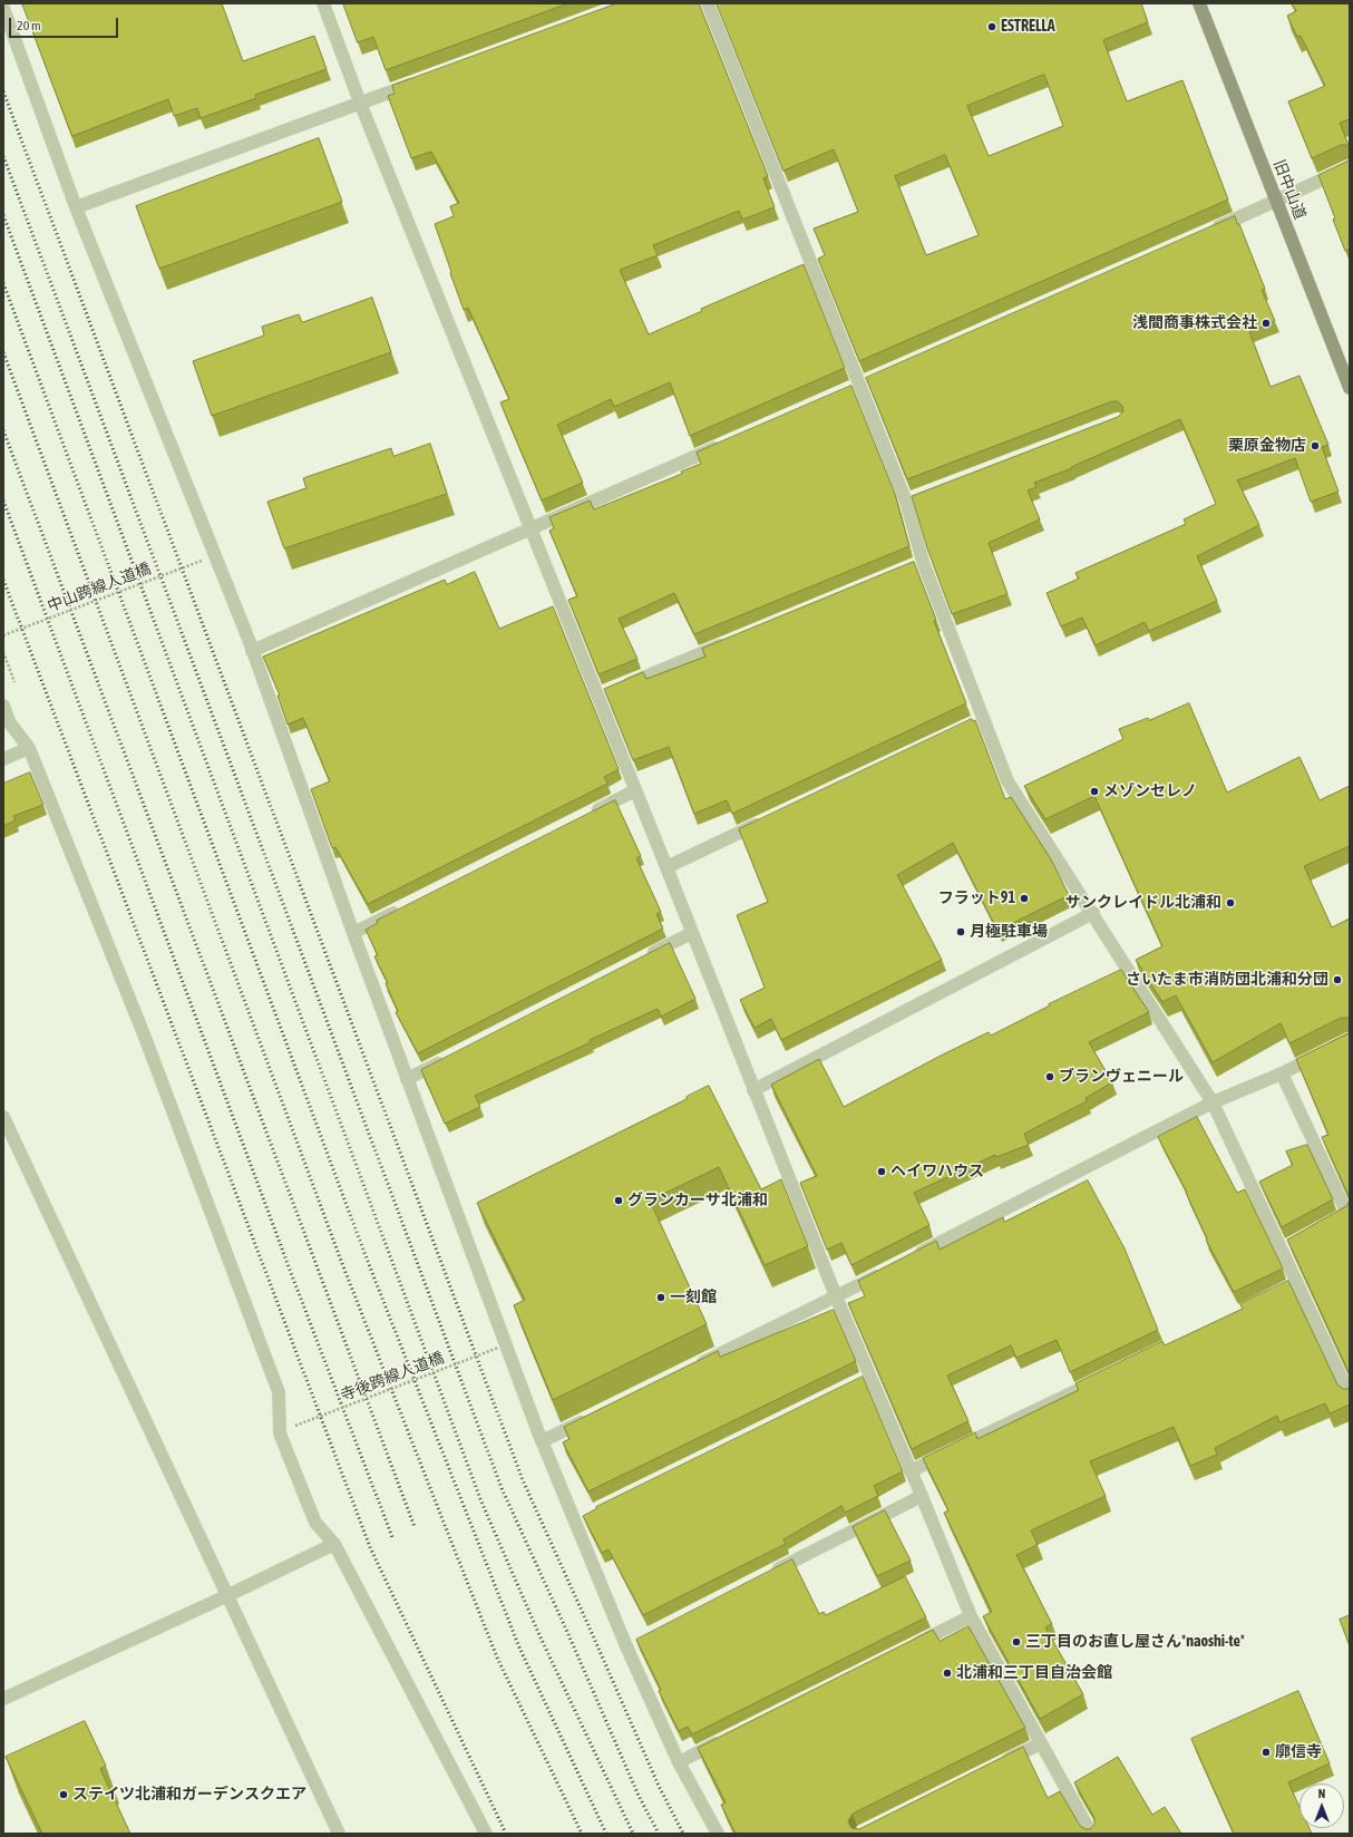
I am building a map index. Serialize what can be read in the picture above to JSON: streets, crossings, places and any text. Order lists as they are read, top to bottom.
{
  "streets": {
    "main road": ["旧中山道"],
    "path": ["中山跨線人道橋", "寺後跨線人道橋"]
  },
  "places": [
    "ESTRELLA",
    "浅間商事株式会社",
    "栗原金物店",
    "メゾンセレノ",
    "フラット91",
    "サンクレイドル北浦和",
    "月極駐車場",
    "さいたま市消防団北浦和分団",
    "ブランヴェニール",
    "ヘイワハウス",
    "グランカーサ北浦和",
    "一刻館",
    "三丁目のお直し屋さん*naoshi-te*",
    "北浦和三丁目自治会館",
    "廓信寺",
    "ステイツ北浦和ガーデンスクエア"
  ],
  "scale_bar": "20 m",
  "north": "top"
}
